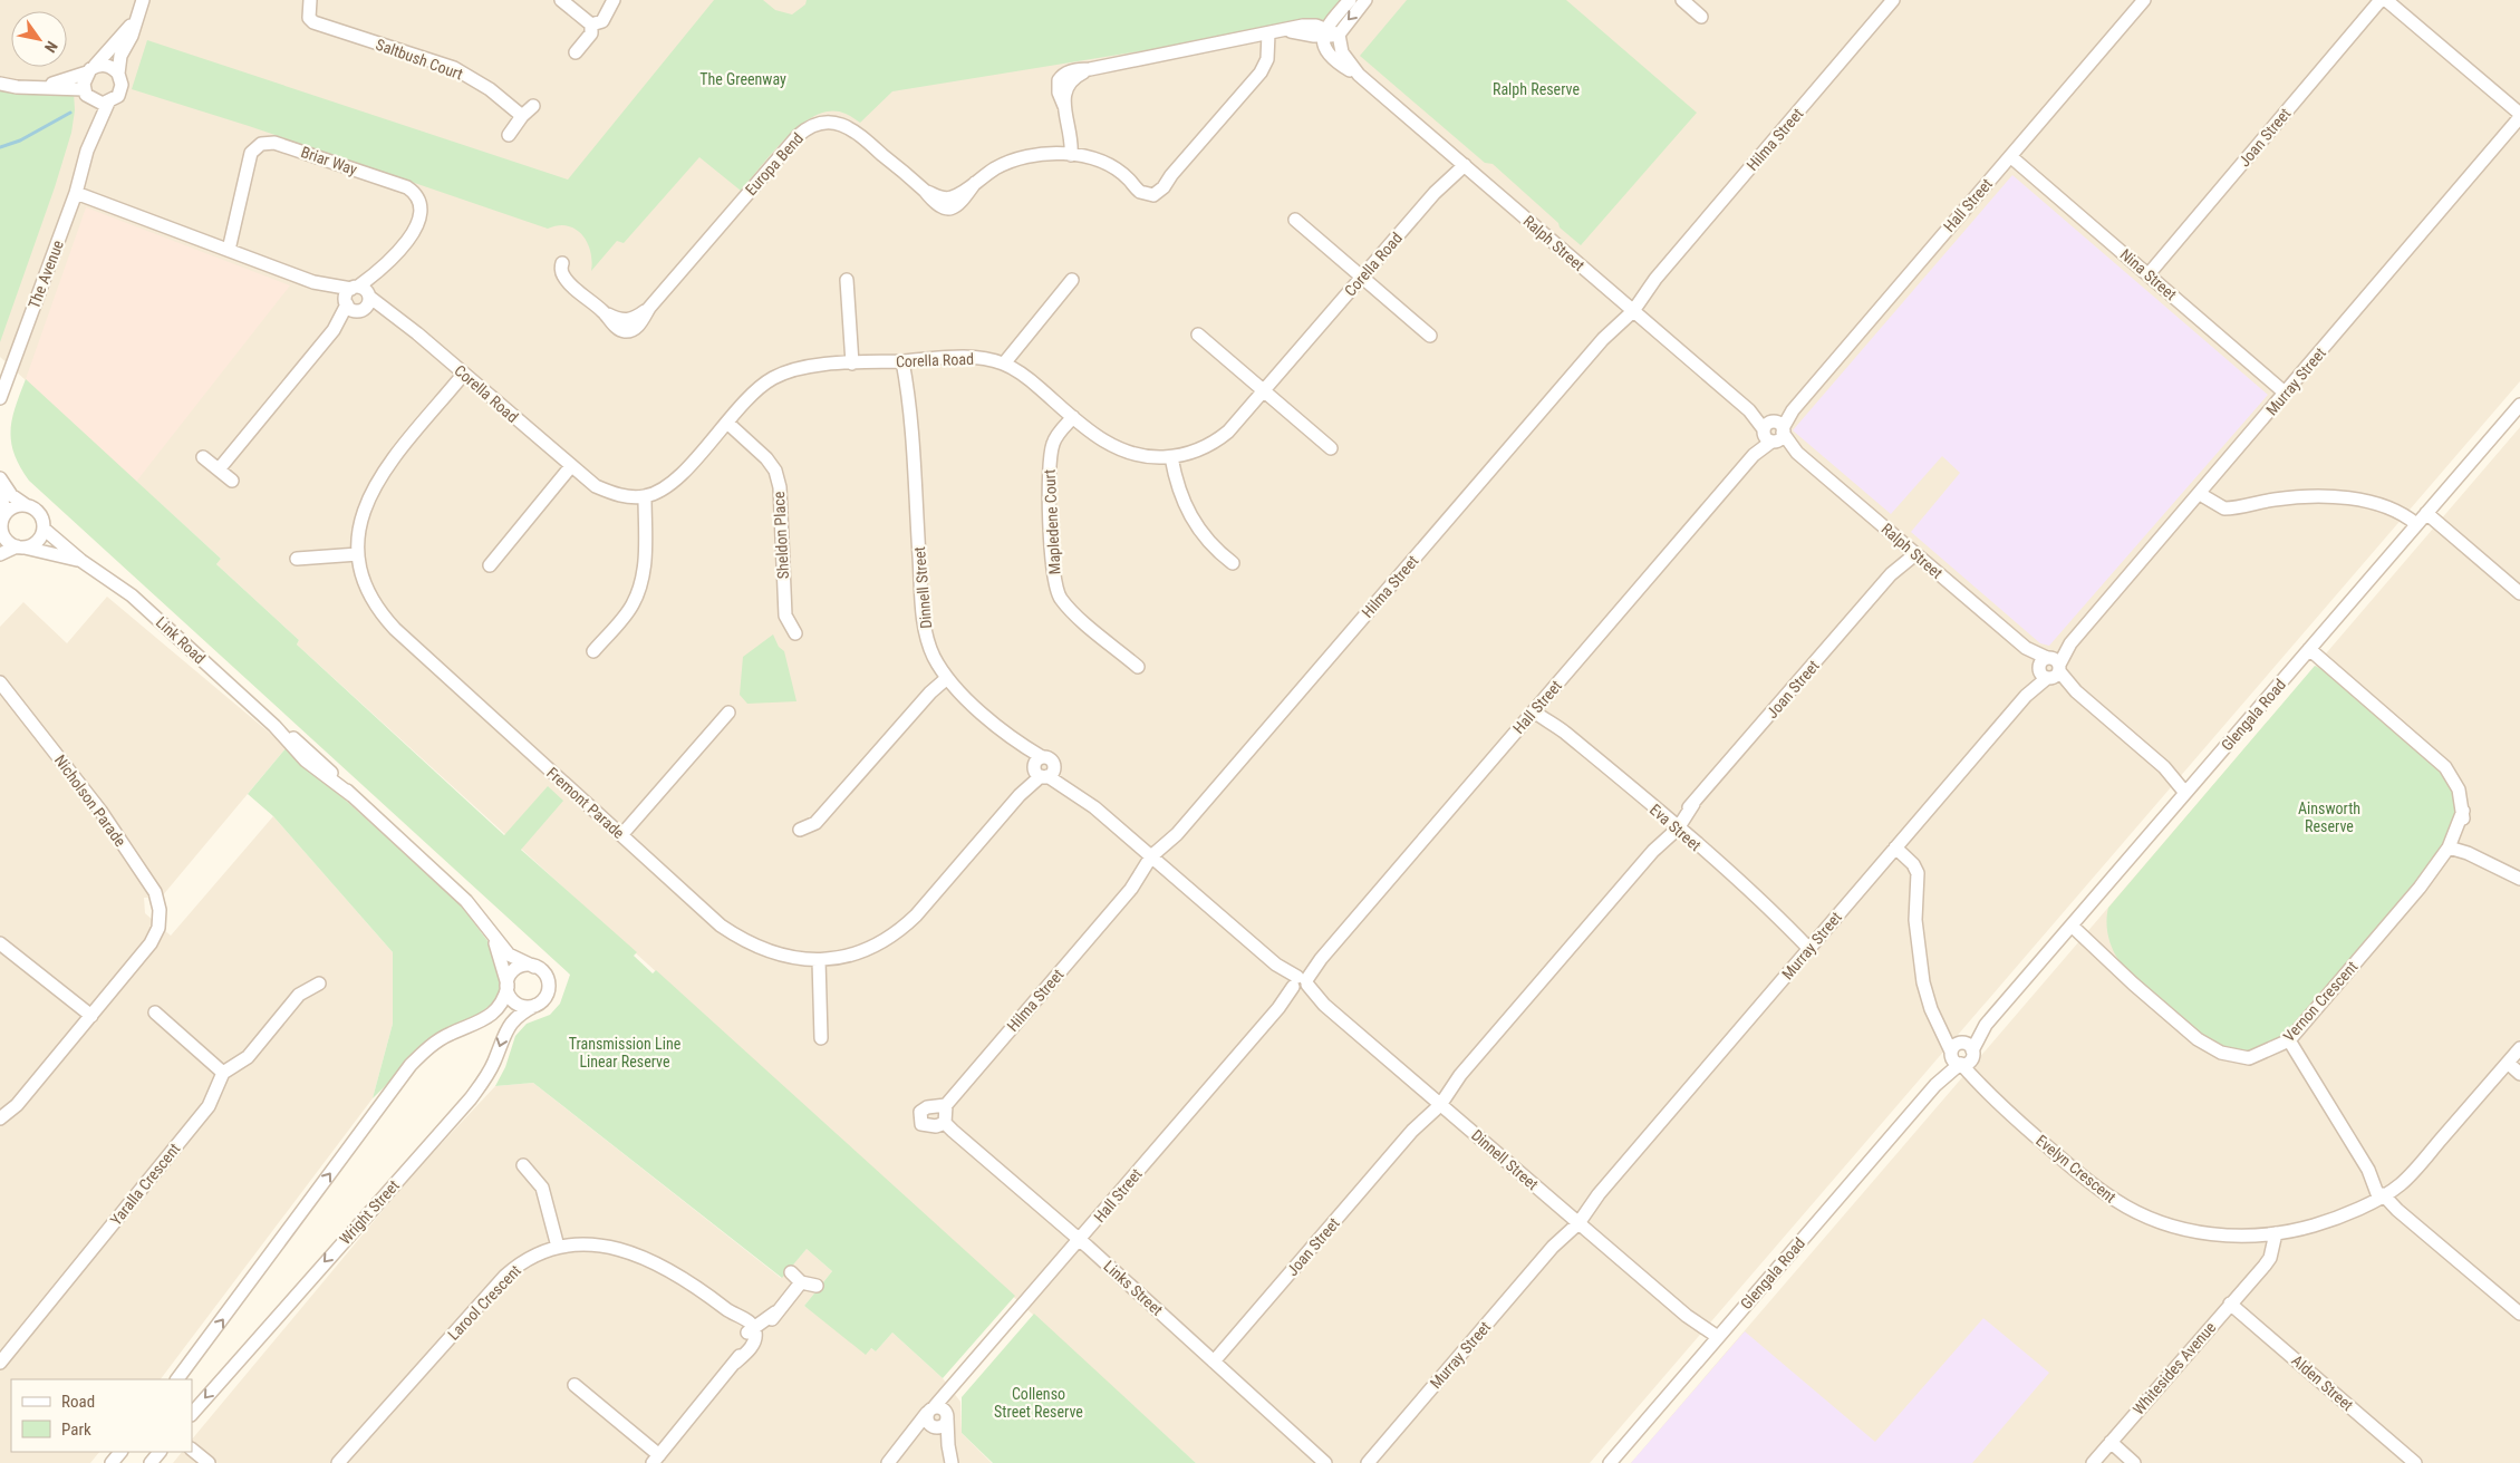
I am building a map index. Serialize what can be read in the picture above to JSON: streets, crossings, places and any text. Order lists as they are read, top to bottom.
{
  "streets": {
    "street": [
      "Saltbush Court",
      "Joan Street",
      "Hilma Street",
      "Briar Way",
      "Europa Bend",
      "Hall Street",
      "Ralph Street",
      "Corella Road",
      "The Avenue",
      "Nina Street",
      "Murray Street",
      "Mapledene Court",
      "Sheldon Place",
      "Dinnell Street",
      "Link Road",
      "Glengala Road",
      "Nicholson Parade",
      "Fremont Parade",
      "Eva Street",
      "Vernon Crescent",
      "Evelyn Crescent",
      "Yaralla Crescent",
      "Wright Street",
      "Links Street",
      "Larool Crescent",
      "Whitesides Avenue",
      "Alden Street"
    ]
  },
  "crossings": [
    ["Joan Street", "Ralph Street"],
    ["Joan Street", "Nina Street"],
    ["Joan Street", "Dinnell Street"],
    ["Joan Street", "Eva Street"],
    ["Joan Street", "Links Street"],
    ["Hilma Street", "Ralph Street"],
    ["Hilma Street", "Dinnell Street"],
    ["Hilma Street", "Links Street"],
    ["Briar Way", "Corella Road"],
    ["Hall Street", "Ralph Street"],
    ["Hall Street", "Nina Street"],
    ["Hall Street", "Dinnell Street"],
    ["Hall Street", "Eva Street"],
    ["Hall Street", "Links Street"],
    ["Ralph Street", "Corella Road"],
    ["Ralph Street", "Murray Street"],
    ["Ralph Street", "Glengala Road"],
    ["Corella Road", "The Avenue"],
    ["Corella Road", "Mapledene Court"],
    ["Corella Road", "Sheldon Place"],
    ["Corella Road", "Dinnell Street"],
    ["Corella Road", "Fremont Parade"],
    ["Nina Street", "Murray Street"],
    ["Murray Street", "Dinnell Street"],
    ["Murray Street", "Eva Street"],
    ["Dinnell Street", "Glengala Road"],
    ["Dinnell Street", "Fremont Parade"],
    ["Link Road", "Wright Street"],
    ["Glengala Road", "Vernon Crescent"],
    ["Glengala Road", "Evelyn Crescent"],
    ["Evelyn Crescent", "Whitesides Avenue"],
    ["Whitesides Avenue", "Alden Street"]
  ],
  "parks": [
    "The Greenway",
    "Ralph Reserve",
    "Ainsworth Reserve",
    "Transmission Line Linear Reserve",
    "Collenso Street Reserve"
  ],
  "legend": ["Road", "Park"],
  "north": "bottom right"
}
